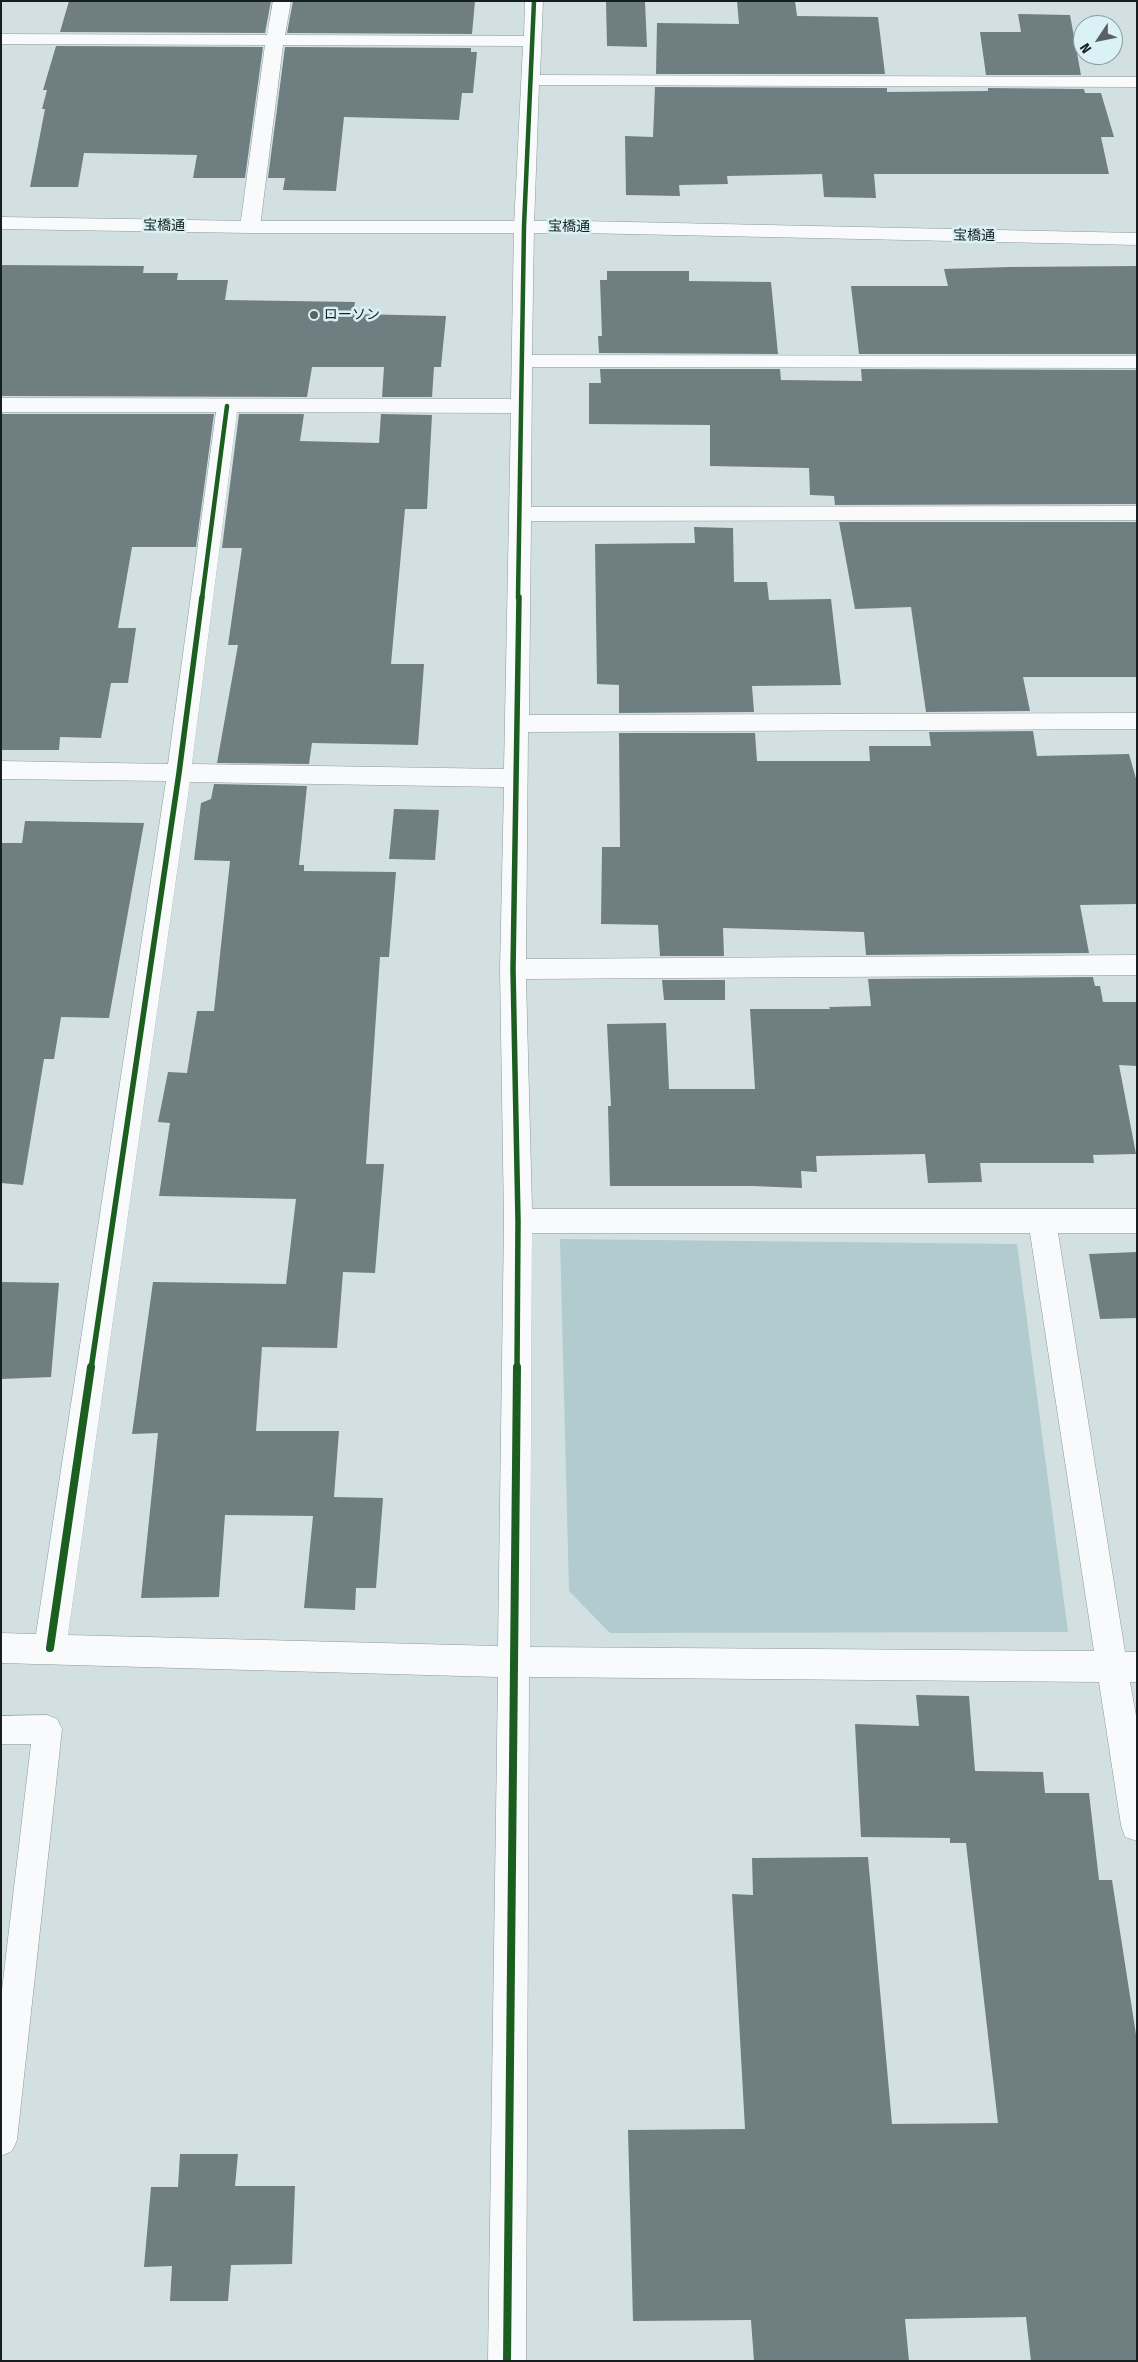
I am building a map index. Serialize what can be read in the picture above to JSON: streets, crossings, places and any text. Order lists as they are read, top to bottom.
{
  "streets": {
    "street": ["宝橋通"]
  },
  "places": ["ローソン"],
  "north": "bottom left"
}
